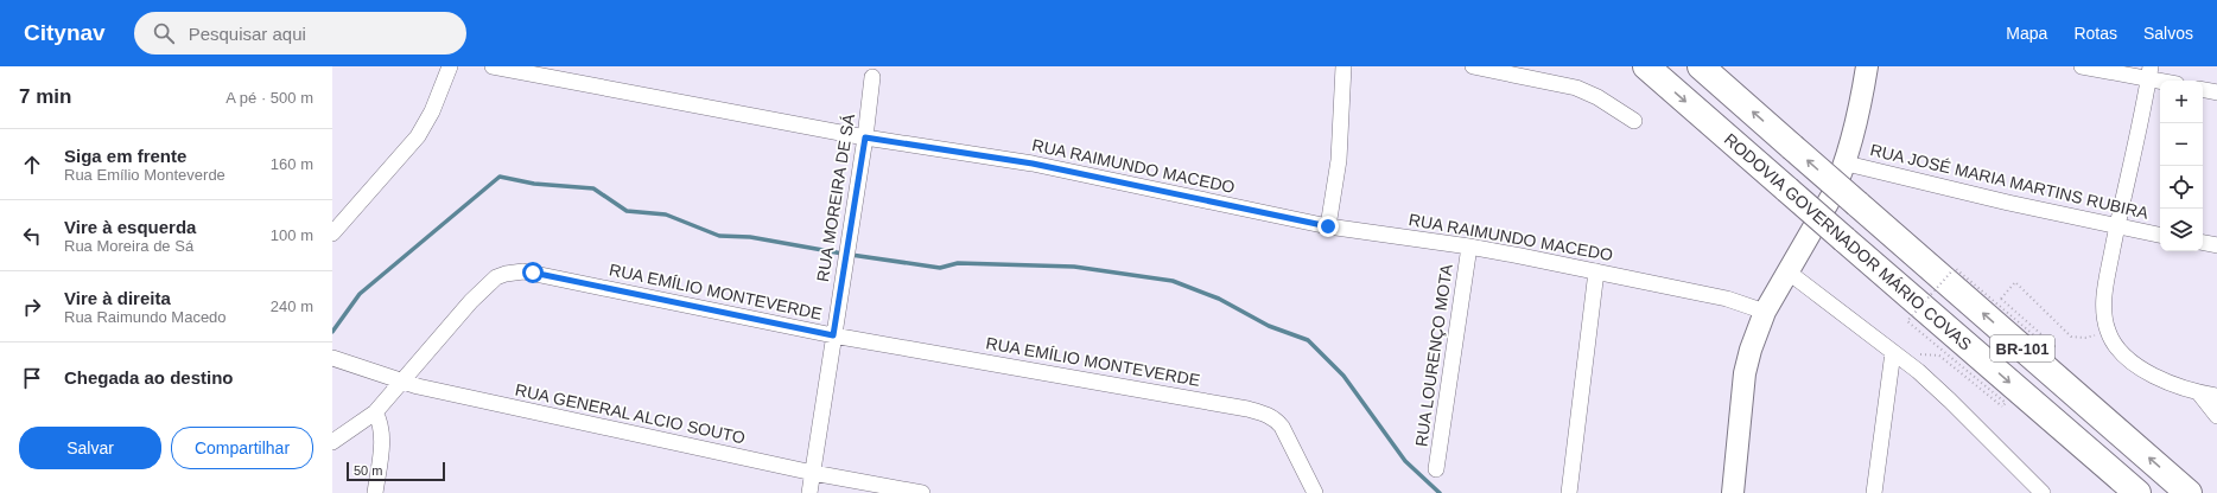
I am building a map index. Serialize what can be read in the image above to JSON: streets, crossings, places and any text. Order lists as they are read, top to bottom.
{
  "streets": {
    "highway": ["RODOVIA GOVERNADOR MÁRIO COVAS", "BR-101"],
    "street": [
      "RUA RAIMUNDO MACEDO",
      "RUA JOSÉ MARIA MARTINS RUBIRA",
      "RUA MOREIRA DE SÁ",
      "RUA EMÍLIO MONTEVERDE",
      "RUA LOURENÇO MOTA",
      "RUA GENERAL ALCIO SOUTO"
    ]
  },
  "crossings": [
    ["RUA RAIMUNDO MACEDO", "RUA MOREIRA DE SÁ"],
    ["RUA RAIMUNDO MACEDO", "RUA LOURENÇO MOTA"],
    ["RUA MOREIRA DE SÁ", "RUA EMÍLIO MONTEVERDE"],
    ["RUA MOREIRA DE SÁ", "RUA GENERAL ALCIO SOUTO"],
    ["RUA EMÍLIO MONTEVERDE", "RUA GENERAL ALCIO SOUTO"]
  ],
  "scale_bar": "50 m",
  "page": {
    "header": "Citynav",
    "search": "Pesquisar aqui",
    "nav": ["Mapa", "Rotas", "Salvos"],
    "heading": ["7 min", "A pé · 500 m"],
    "map_buttons": ["+", "−"],
    "list": [
      ["Siga em frente", "Rua Emílio Monteverde", "160 m"],
      ["Vire à esquerda", "Rua Moreira de Sá", "100 m"],
      ["Vire à direita", "Rua Raimundo Macedo", "240 m"],
      "Chegada ao destino"
    ],
    "buttons": ["Salvar", "Compartilhar"],
    "scale": "50 m"
  }
}
